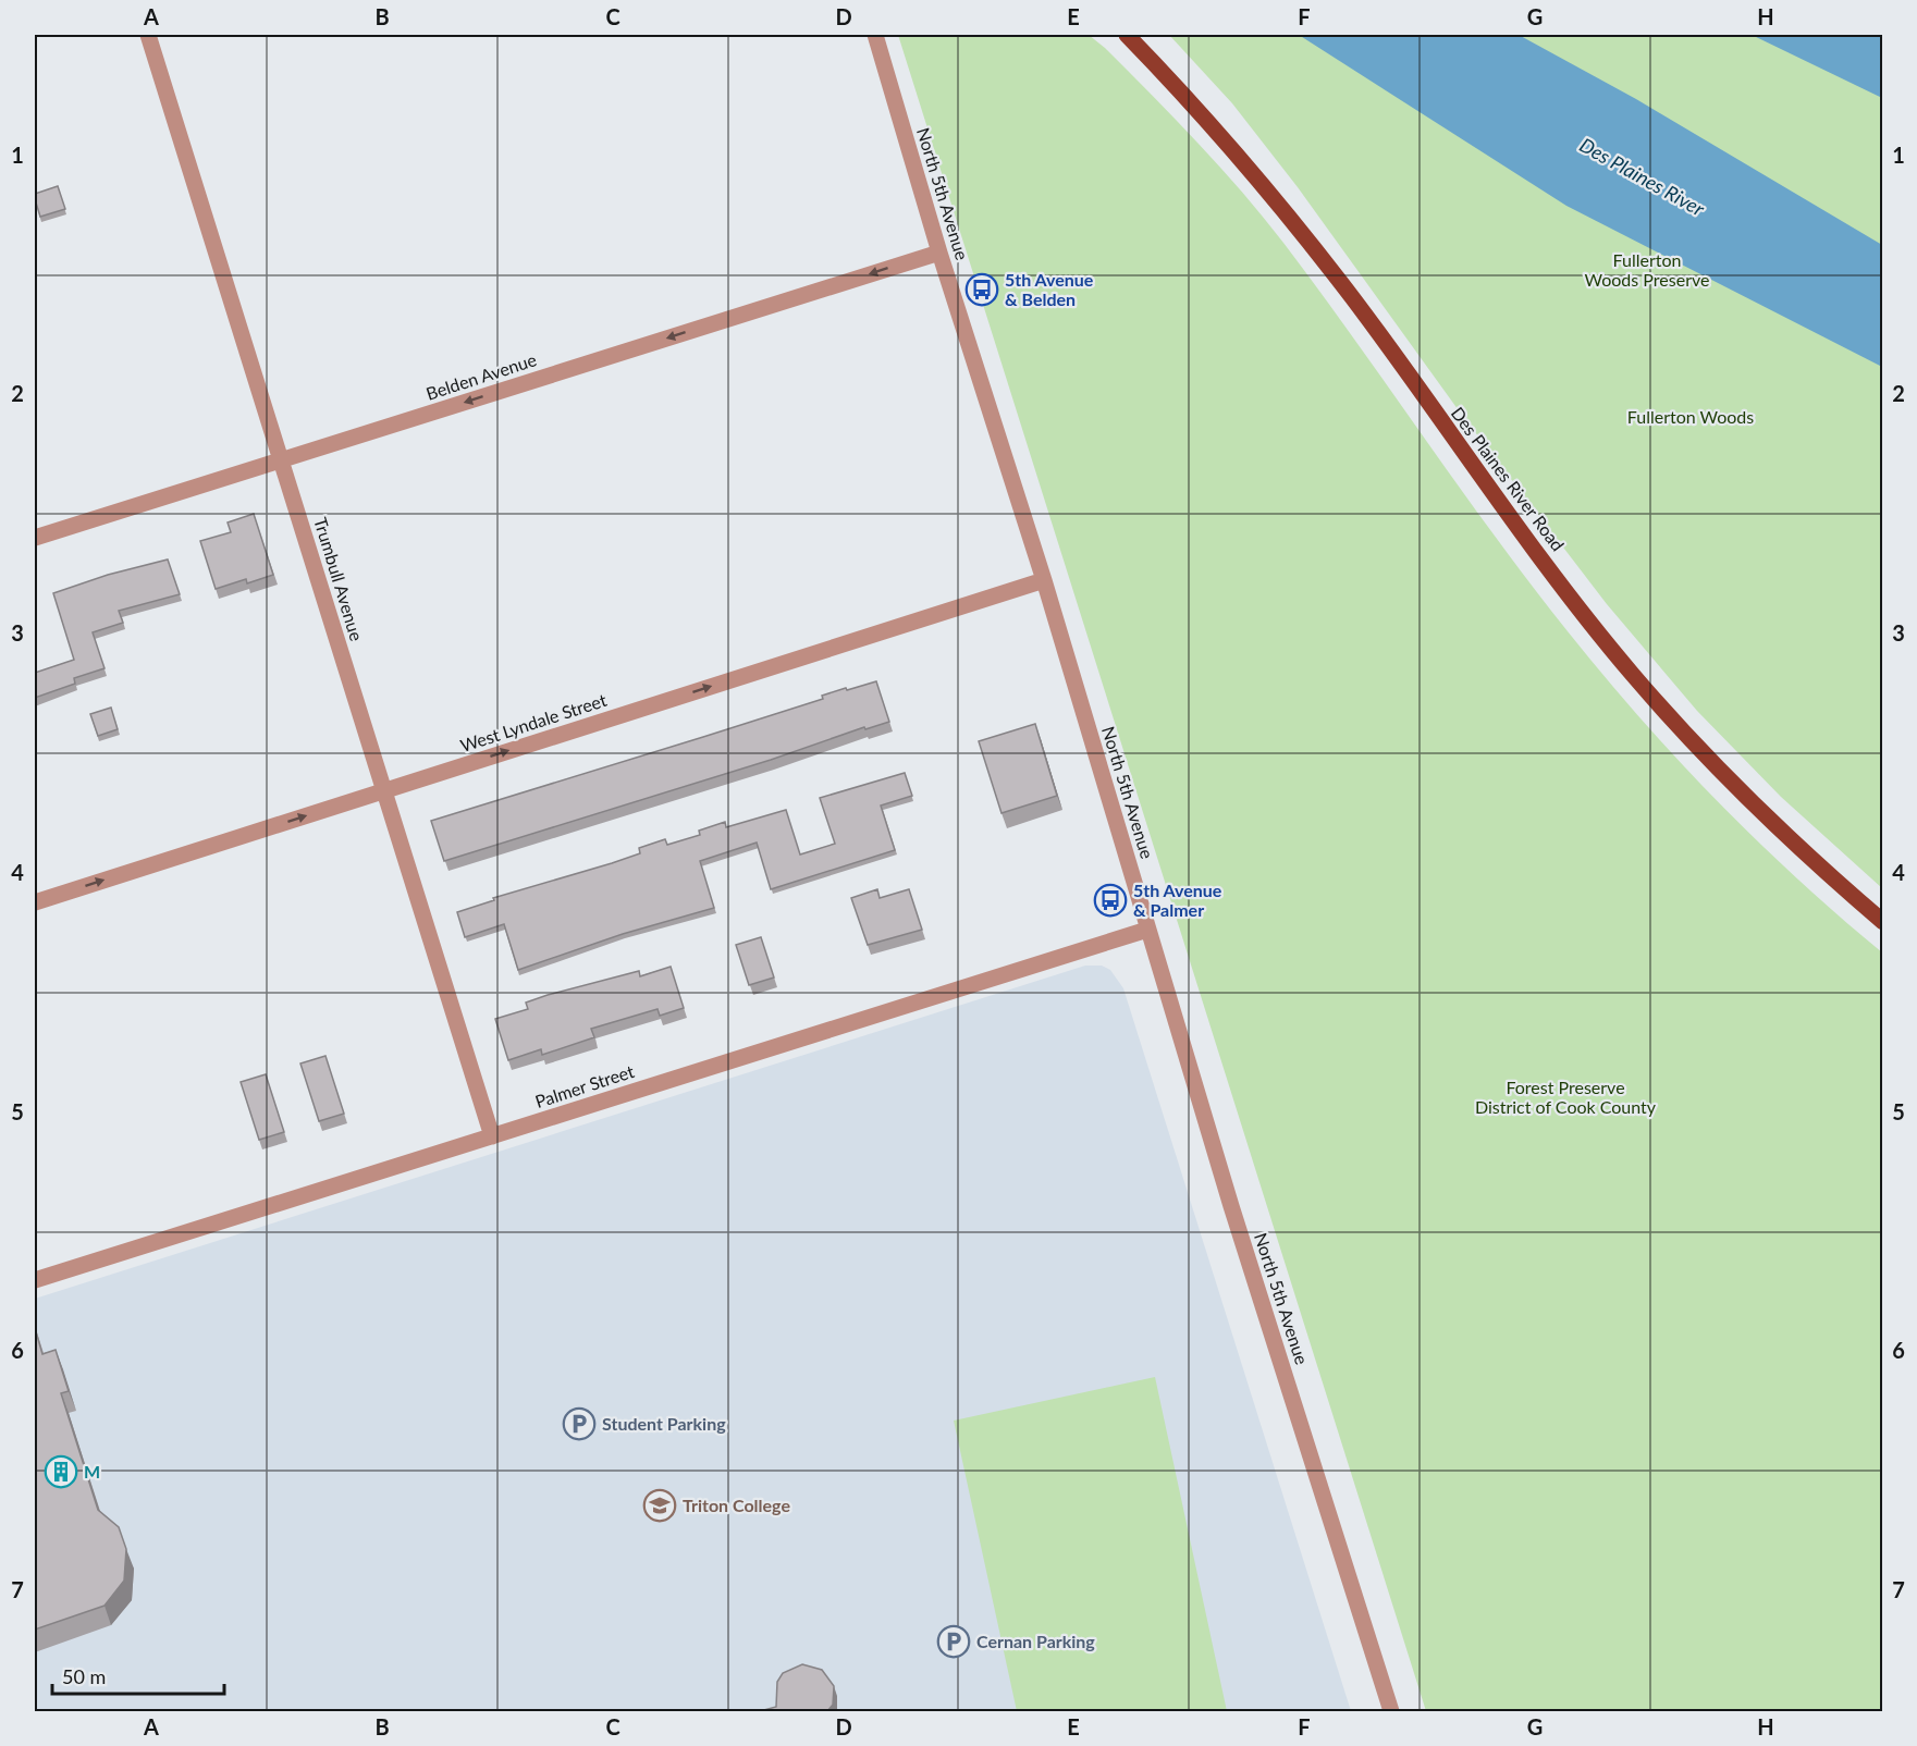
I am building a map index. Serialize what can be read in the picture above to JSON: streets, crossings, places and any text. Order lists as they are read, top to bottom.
{
  "streets": {
    "main road": ["Des Plaines River Road"],
    "street": [
      "North 5th Avenue",
      "Belden Avenue",
      "Trumbull Avenue",
      "West Lyndale Street",
      "Palmer Street"
    ]
  },
  "crossings": [
    ["North 5th Avenue", "Belden Avenue"],
    ["North 5th Avenue", "West Lyndale Street"],
    ["North 5th Avenue", "Palmer Street"],
    ["Belden Avenue", "Trumbull Avenue"],
    ["Trumbull Avenue", "West Lyndale Street"],
    ["Trumbull Avenue", "Palmer Street"]
  ],
  "one_way": ["Belden Avenue", "West Lyndale Street"],
  "water": ["Des Plaines River"],
  "parks": ["Fullerton Woods Preserve", "Fullerton Woods", "Forest Preserve District of Cook County"],
  "places": {
    "bus stop": ["5th Avenue & Belden", "5th Avenue & Palmer"],
    "parking": ["Student Parking", "Cernan Parking"],
    "building": ["M"],
    "school or university": ["Triton College"]
  },
  "scale_bar": "50 m",
  "grid": {
    "columns": [
      "A",
      "B",
      "C",
      "D",
      "E",
      "F",
      "G",
      "H"
    ],
    "rows": [
      "1",
      "2",
      "3",
      "4",
      "5",
      "6",
      "7"
    ]
  }
}
